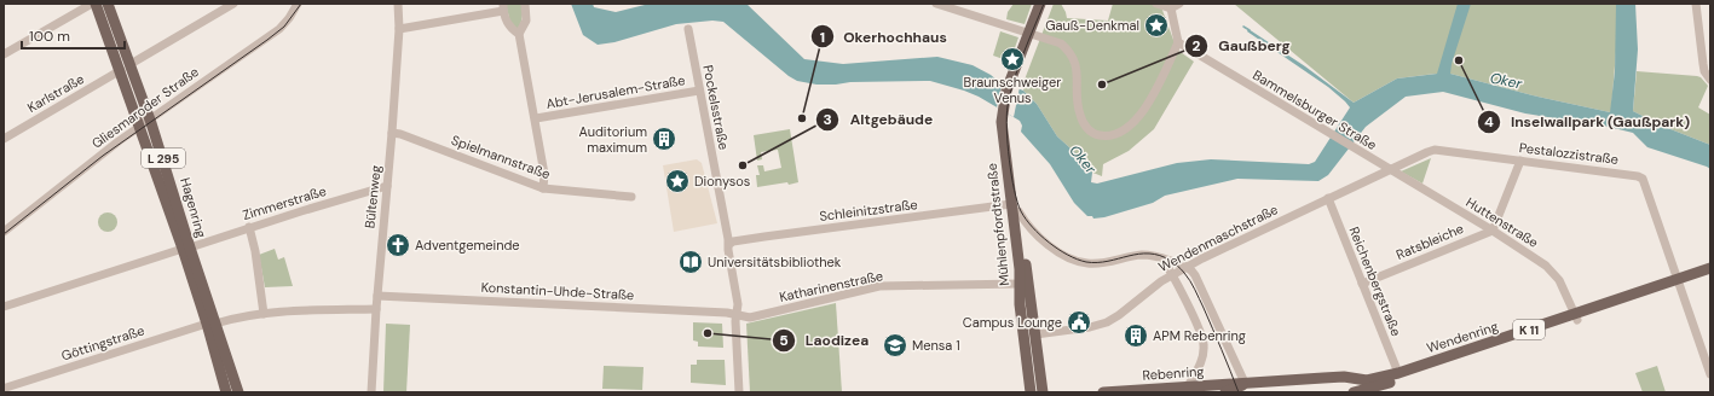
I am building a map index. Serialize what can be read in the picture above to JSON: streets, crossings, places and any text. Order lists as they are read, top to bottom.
{
  "streets": {
    "main road": [
      "L 295",
      "Hagenring",
      "Mühlenpfordtstraße",
      "K 11",
      "Wendenring",
      "Rebenring"
    ],
    "street": [
      "Abt-Jerusalem-Straße",
      "Karlstraße",
      "Gliesmaroder Straße",
      "Pockelsstraße",
      "Bammelsburger Straße",
      "Pestalozzistraße",
      "Spielmannstraße",
      "Bültenweg",
      "Zimmerstraße",
      "Schleinitzstraße",
      "Huttenstraße",
      "Wendenmaschstraße",
      "Ratsbleiche",
      "Reichenbergstraße",
      "Katharinenstraße",
      "Konstantin-Uhde-Straße",
      "Göttingstraße"
    ]
  },
  "crossings": [
    ["Abt-Jerusalem-Straße", "Pockelsstraße"],
    ["Karlstraße", "Hagenring"],
    ["Gliesmaroder Straße", "Hagenring"],
    ["Pockelsstraße", "Schleinitzstraße"],
    ["Pockelsstraße", "Katharinenstraße"],
    ["Pockelsstraße", "Konstantin-Uhde-Straße"],
    ["Bammelsburger Straße", "Pestalozzistraße"],
    ["Bammelsburger Straße", "Huttenstraße"],
    ["Bammelsburger Straße", "Wendenmaschstraße"],
    ["Pestalozzistraße", "Huttenstraße"],
    ["Pestalozzistraße", "Wendenmaschstraße"],
    ["Pestalozzistraße", "Wendenring"],
    ["Spielmannstraße", "Bültenweg"],
    ["Bültenweg", "Zimmerstraße"],
    ["Bültenweg", "Konstantin-Uhde-Straße"],
    ["Bültenweg", "Göttingstraße"],
    ["Zimmerstraße", "Hagenring"],
    ["Hagenring", "Göttingstraße"],
    ["Schleinitzstraße", "Mühlenpfordtstraße"],
    ["Huttenstraße", "Wendenmaschstraße"],
    ["Huttenstraße", "Ratsbleiche"],
    ["Huttenstraße", "Wendenring"],
    ["Mühlenpfordtstraße", "Wendenmaschstraße"],
    ["Mühlenpfordtstraße", "Katharinenstraße"],
    ["Wendenmaschstraße", "Reichenbergstraße"],
    ["Ratsbleiche", "Reichenbergstraße"],
    ["Reichenbergstraße", "Wendenring"],
    ["Katharinenstraße", "Konstantin-Uhde-Straße"],
    ["Wendenring", "Rebenring"]
  ],
  "water": ["Oker"],
  "places": {
    "place": ["Gauß-Denkmal", "Braunschweiger Venus", "Dionysos"],
    "other": [
      "Inselwallpark (Gaußpark)",
      "Gaußberg",
      "Okerhochhaus",
      "Altgebäude",
      "Laodizea"
    ],
    "building": ["Auditorium maximum", "APM Rebenring"],
    "church": ["Adventgemeinde"],
    "library": ["Universitätsbibliothek"],
    "public building": ["Campus Lounge"],
    "school or university": ["Mensa 1"]
  },
  "scale_bar": "100 m"
}
